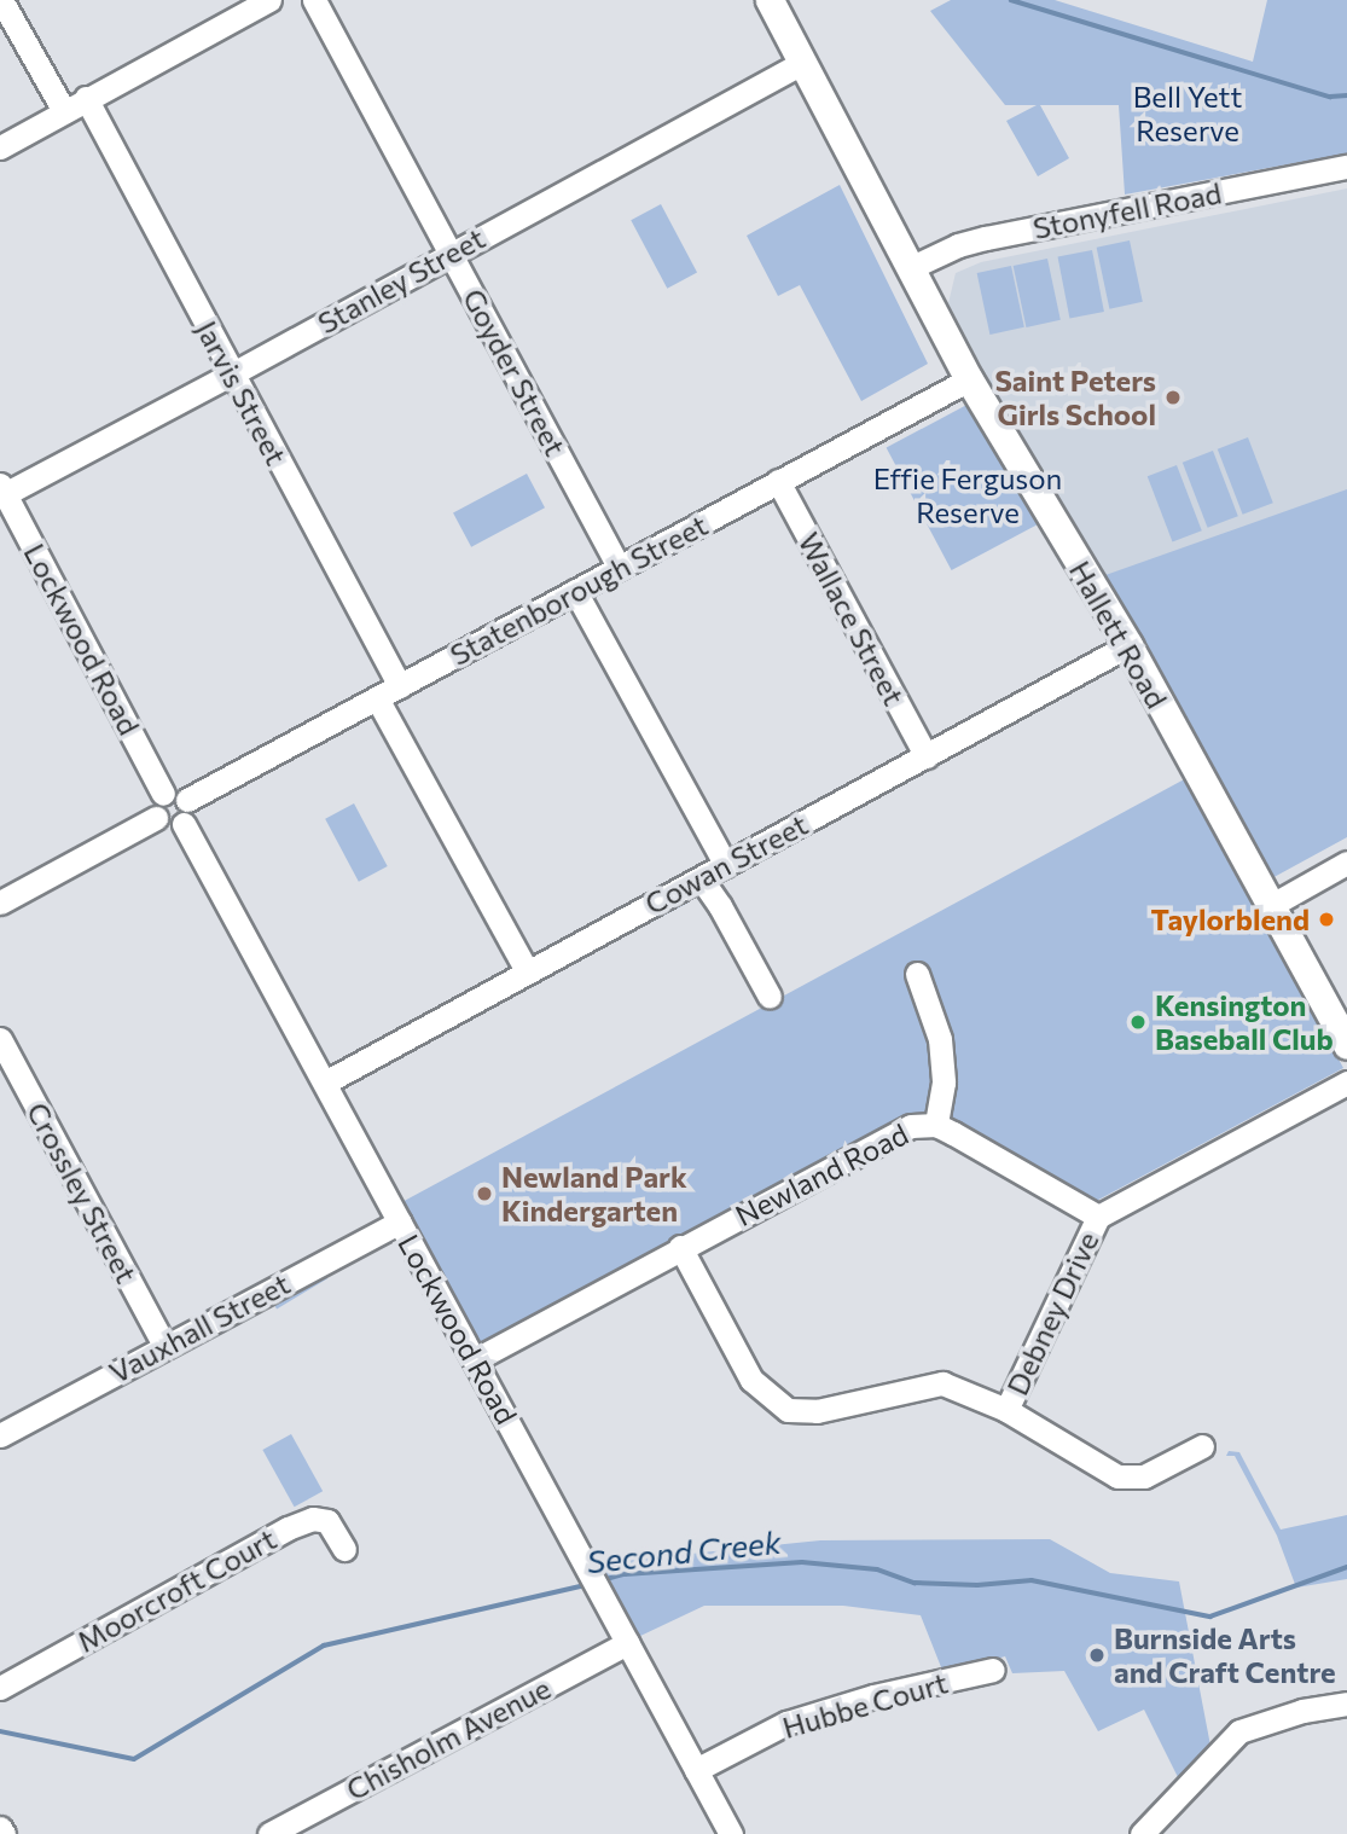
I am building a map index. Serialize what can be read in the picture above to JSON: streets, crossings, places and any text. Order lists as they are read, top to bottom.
{
  "streets": {
    "main road": ["Hallett Road"],
    "street": [
      "Stonyfell Road",
      "Stanley Street",
      "Goyder Street",
      "Jarvis Street",
      "Statenborough Street",
      "Wallace Street",
      "Lockwood Road",
      "Cowan Street",
      "Newland Road",
      "Crossley Street",
      "Debney Drive",
      "Vauxhall Street",
      "Moorcroft Court",
      "Hubbe Court",
      "Chisholm Avenue"
    ]
  },
  "crossings": [
    ["Stonyfell Road", "Hallett Road"],
    ["Stanley Street", "Goyder Street"],
    ["Stanley Street", "Jarvis Street"],
    ["Stanley Street", "Hallett Road"],
    ["Stanley Street", "Lockwood Road"],
    ["Goyder Street", "Statenborough Street"],
    ["Jarvis Street", "Statenborough Street"],
    ["Statenborough Street", "Wallace Street"],
    ["Statenborough Street", "Hallett Road"],
    ["Statenborough Street", "Lockwood Road"],
    ["Wallace Street", "Cowan Street"],
    ["Hallett Road", "Cowan Street"],
    ["Lockwood Road", "Cowan Street"],
    ["Lockwood Road", "Newland Road"],
    ["Lockwood Road", "Vauxhall Street"],
    ["Lockwood Road", "Hubbe Court"],
    ["Lockwood Road", "Chisholm Avenue"],
    ["Newland Road", "Debney Drive"],
    ["Crossley Street", "Vauxhall Street"]
  ],
  "water": ["Second Creek"],
  "parks": ["Bell Yett Reserve", "Effie Ferguson Reserve"],
  "places": [
    "Saint Peters Girls School",
    "Taylorblend",
    "Kensington Baseball Club",
    "Newland Park Kindergarten",
    "Burnside Arts and Craft Centre"
  ]
}
